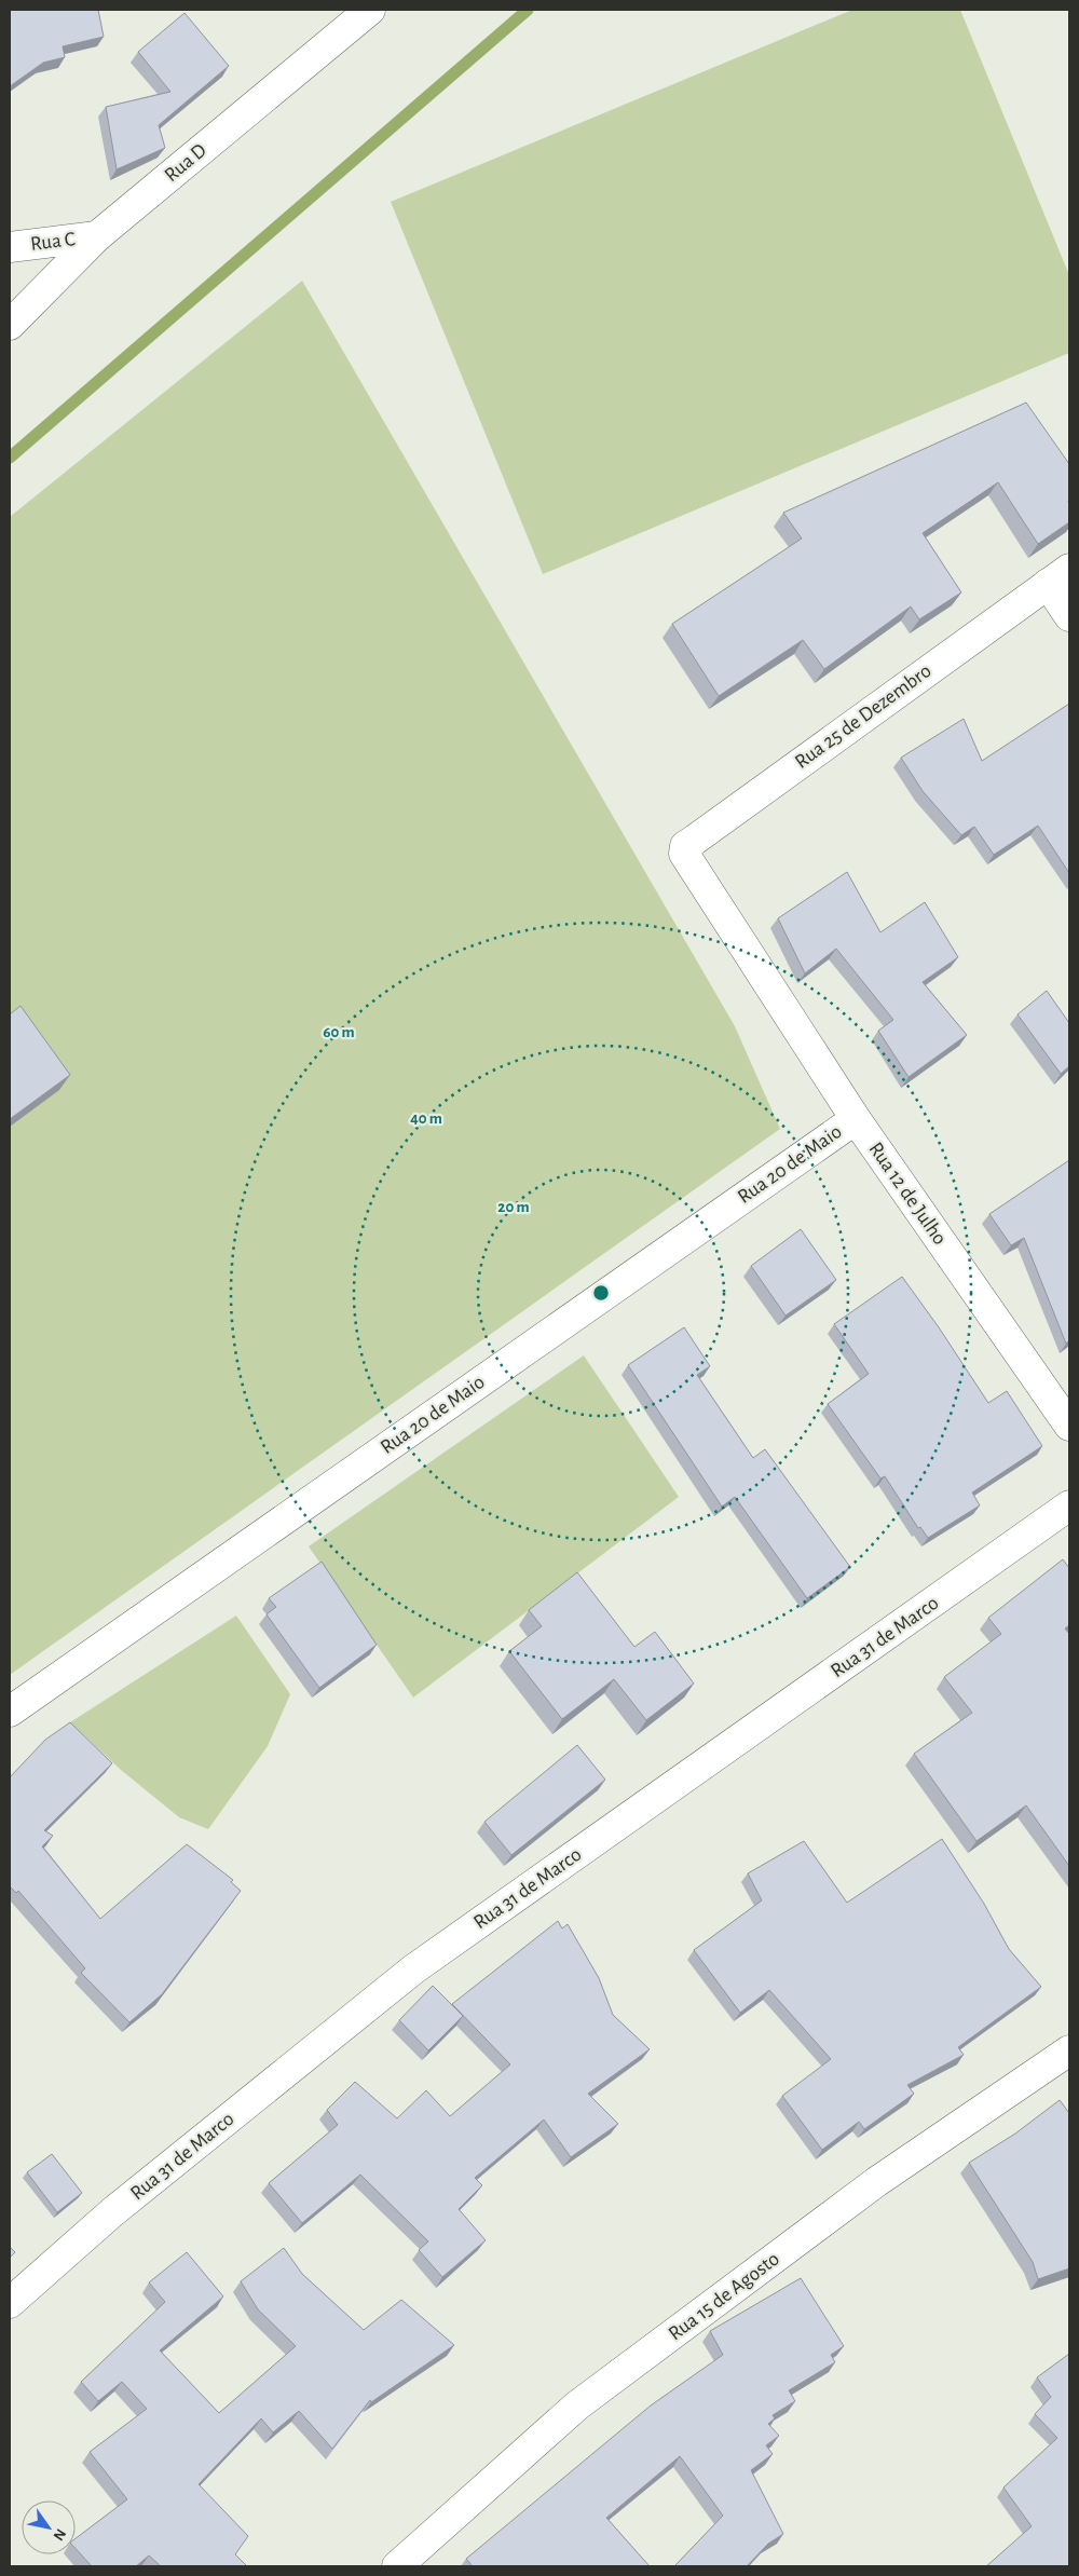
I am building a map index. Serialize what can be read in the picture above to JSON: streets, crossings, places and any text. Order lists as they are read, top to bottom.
{
  "streets": {
    "street": [
      "Rua D",
      "Rua C",
      "Rua 25 de Dezembro",
      "Rua 20 de Maio",
      "Rua 12 de Julho",
      "Rua 31 de Marco",
      "Rua 15 de Agosto"
    ]
  },
  "crossings": [
    ["Rua D", "Rua C"],
    ["Rua 25 de Dezembro", "Rua 12 de Julho"],
    ["Rua 20 de Maio", "Rua 12 de Julho"]
  ],
  "north": "bottom right",
  "rings": ["60 m", "40 m", "20 m"]
}
